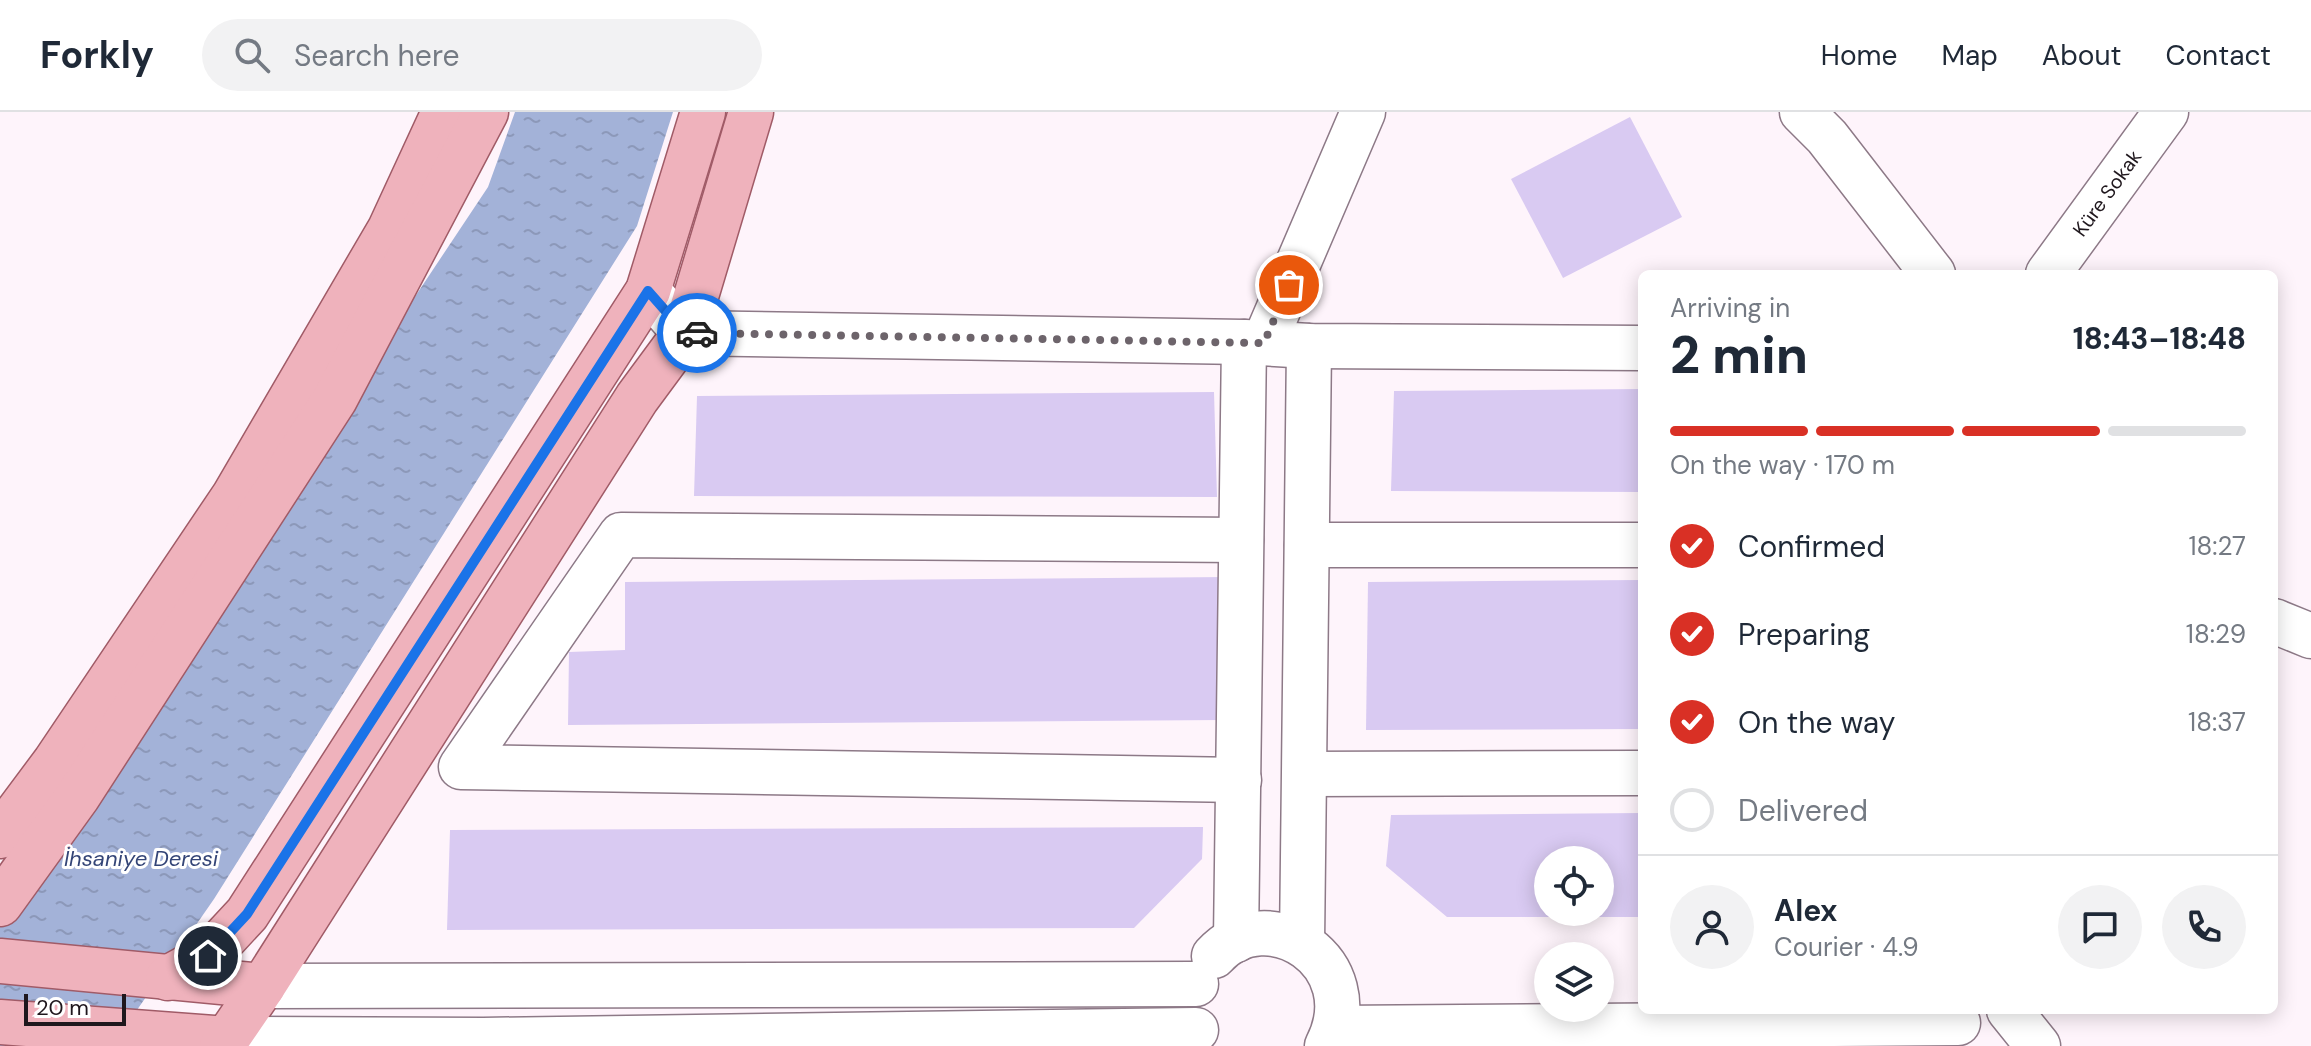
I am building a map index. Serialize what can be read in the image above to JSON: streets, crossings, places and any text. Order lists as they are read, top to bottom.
{
  "streets": {
    "street": ["Küre Sokak"]
  },
  "water": ["İhsaniye Deresi"],
  "scale_bar": "20 m",
  "page": {
    "header": "Forkly",
    "search": "Search here",
    "nav": [
      "Home",
      "Map",
      "About",
      "Contact"
    ],
    "heading": ["2 min", "Arriving in", "18:43–18:48"],
    "panel": ["Alex", "Courier · 4.9"],
    "bar": "On the way · 170 m",
    "list": [
      ["Confirmed", "18:27"],
      ["Preparing", "18:29"],
      ["On the way", "18:37"],
      "Delivered"
    ],
    "scale": "20 m"
  }
}
